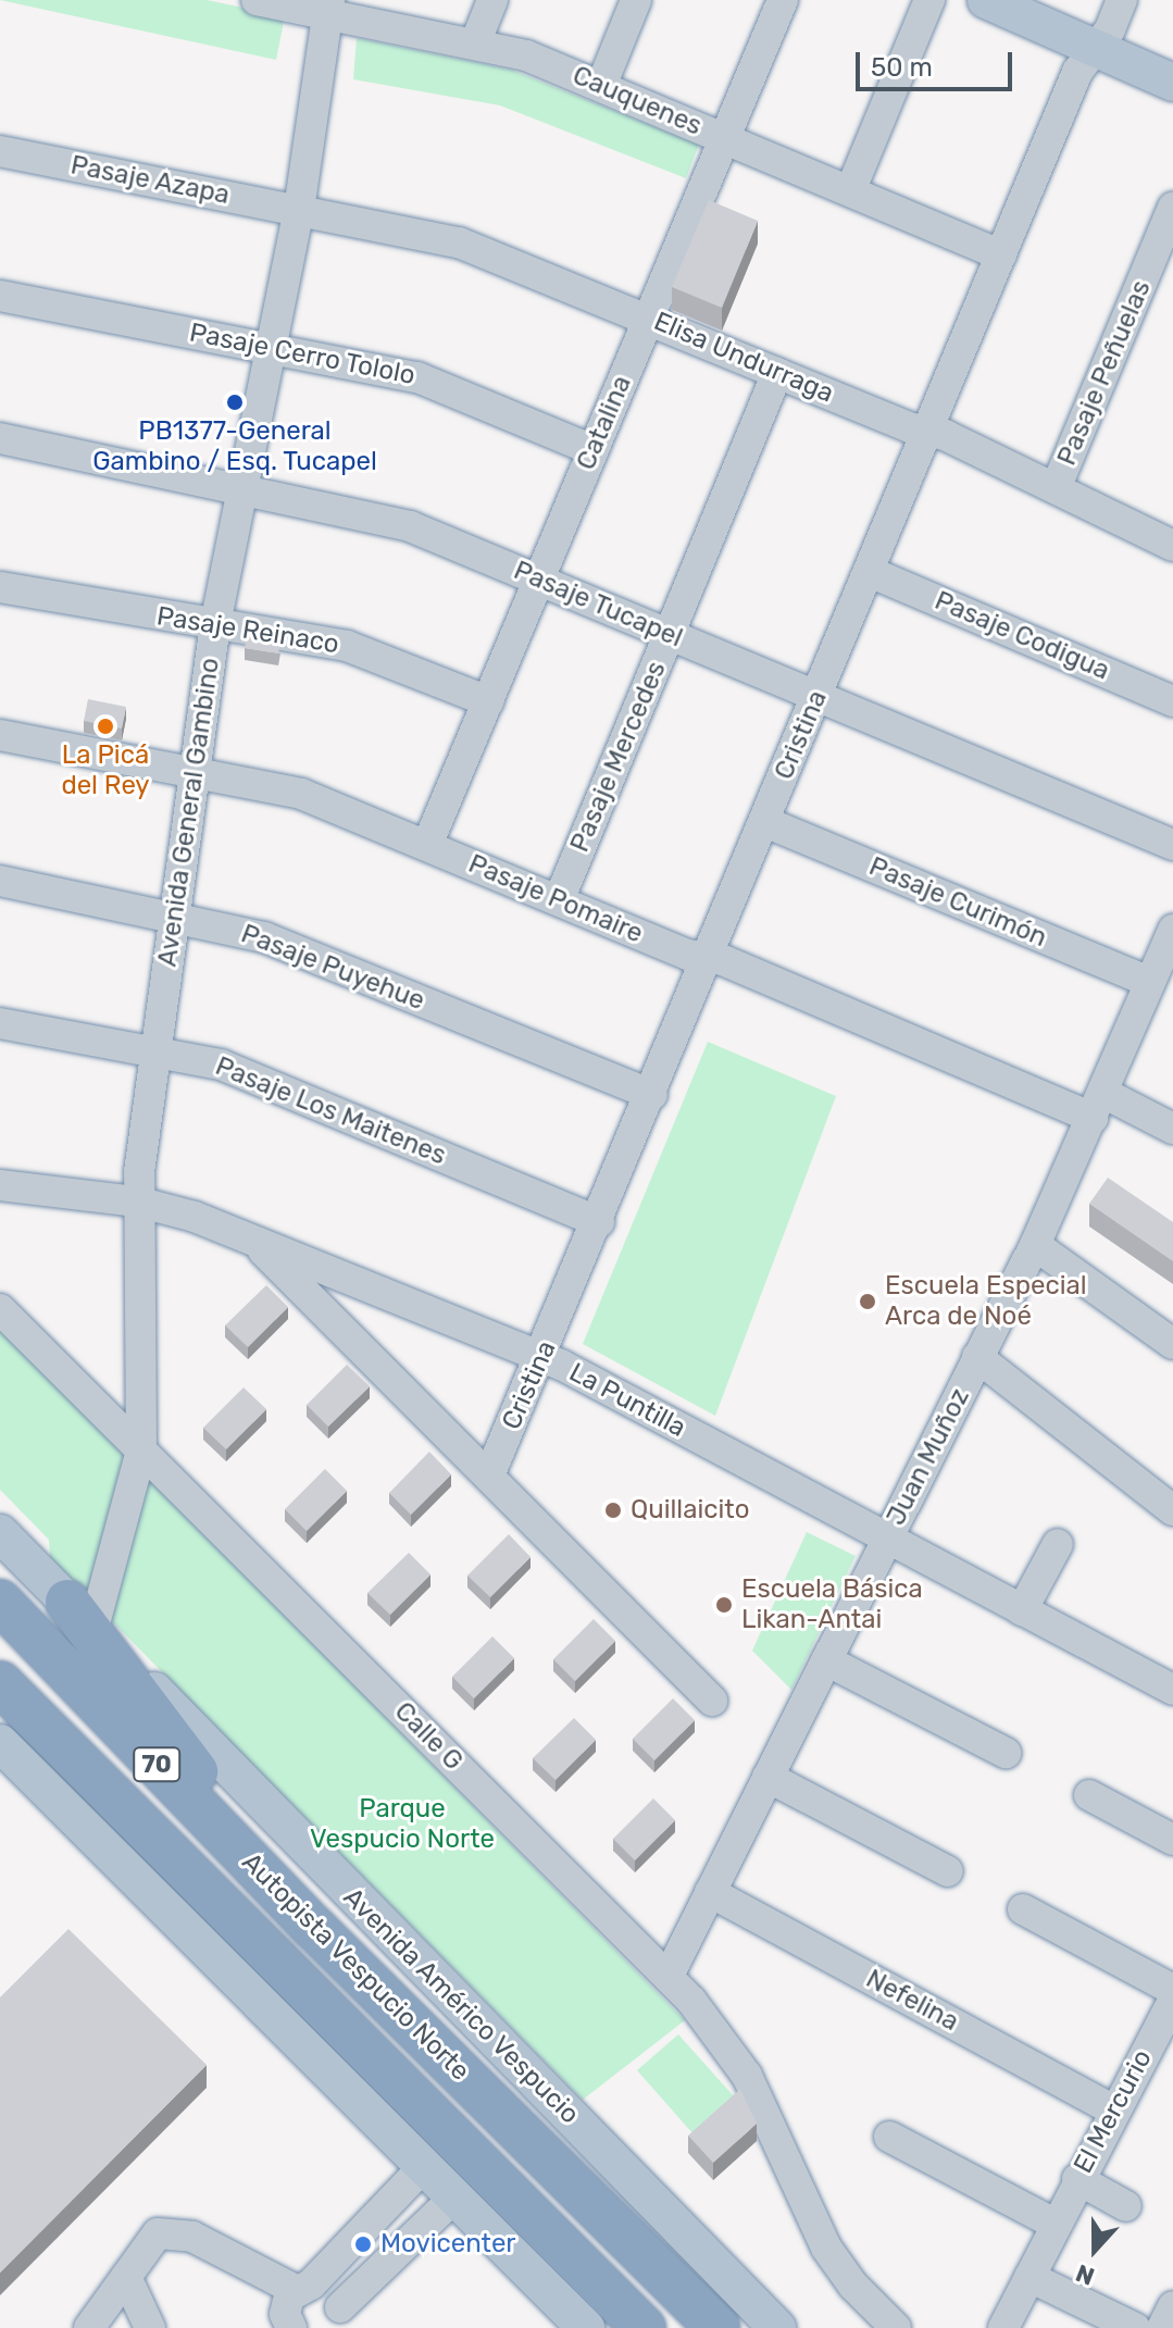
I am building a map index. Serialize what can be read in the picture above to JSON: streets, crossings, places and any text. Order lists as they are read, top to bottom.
{
  "streets": {
    "highway": ["70", "Autopista Vespucio Norte"],
    "main road": ["Avenida Américo Vespucio"],
    "street": [
      "Cauquenes",
      "Pasaje Azapa",
      "Pasaje Cerro Tololo",
      "Elisa Undurraga",
      "Pasaje Peñuelas",
      "Catalina",
      "Pasaje Tucapel",
      "Pasaje Reinaco",
      "Pasaje Codigua",
      "Cristina",
      "Pasaje Mercedes",
      "Avenida General Gambino",
      "Pasaje Pomaire",
      "Pasaje Curimón",
      "Pasaje Puyehue",
      "Pasaje Los Maitenes",
      "La Puntilla",
      "Juan Muñoz",
      "Calle G",
      "Nefelina",
      "El Mercurio"
    ]
  },
  "crossings": [
    ["Cauquenes", "Catalina"],
    ["Cauquenes", "Cristina"],
    ["Cauquenes", "Avenida General Gambino"],
    ["Pasaje Azapa", "Elisa Undurraga"],
    ["Pasaje Azapa", "Avenida General Gambino"],
    ["Pasaje Cerro Tololo", "Catalina"],
    ["Pasaje Cerro Tololo", "Avenida General Gambino"],
    ["Elisa Undurraga", "Pasaje Peñuelas"],
    ["Elisa Undurraga", "Catalina"],
    ["Elisa Undurraga", "Cristina"],
    ["Elisa Undurraga", "Pasaje Mercedes"],
    ["Elisa Undurraga", "Avenida General Gambino"],
    ["Catalina", "Pasaje Tucapel"],
    ["Catalina", "Pasaje Reinaco"],
    ["Catalina", "Pasaje Pomaire"],
    ["Pasaje Tucapel", "Cristina"],
    ["Pasaje Tucapel", "Pasaje Mercedes"],
    ["Pasaje Tucapel", "Avenida General Gambino"],
    ["Pasaje Reinaco", "Avenida General Gambino"],
    ["Pasaje Codigua", "Cristina"],
    ["Cristina", "Pasaje Pomaire"],
    ["Cristina", "Pasaje Curimón"],
    ["Cristina", "Pasaje Puyehue"],
    ["Cristina", "Pasaje Los Maitenes"],
    ["Cristina", "La Puntilla"],
    ["Pasaje Mercedes", "Pasaje Pomaire"],
    ["Avenida General Gambino", "Pasaje Pomaire"],
    ["Avenida General Gambino", "Pasaje Puyehue"],
    ["Avenida General Gambino", "Pasaje Los Maitenes"],
    ["Avenida General Gambino", "La Puntilla"],
    ["Avenida General Gambino", "Calle G"],
    ["Avenida General Gambino", "Avenida Américo Vespucio"],
    ["Pasaje Pomaire", "Juan Muñoz"],
    ["Pasaje Curimón", "Juan Muñoz"],
    ["La Puntilla", "Juan Muñoz"],
    ["Juan Muñoz", "Calle G"],
    ["Juan Muñoz", "Nefelina"],
    ["Nefelina", "El Mercurio"]
  ],
  "parks": ["Parque Vespucio Norte"],
  "places": [
    "PB1377-General Gambino / Esq. Tucapel",
    "La Picá del Rey",
    "Escuela Especial Arca de Noé",
    "Quillaicito",
    "Escuela Básica Likan-Antai",
    "Movicenter"
  ],
  "scale_bar": "50 m",
  "north": "bottom"
}
